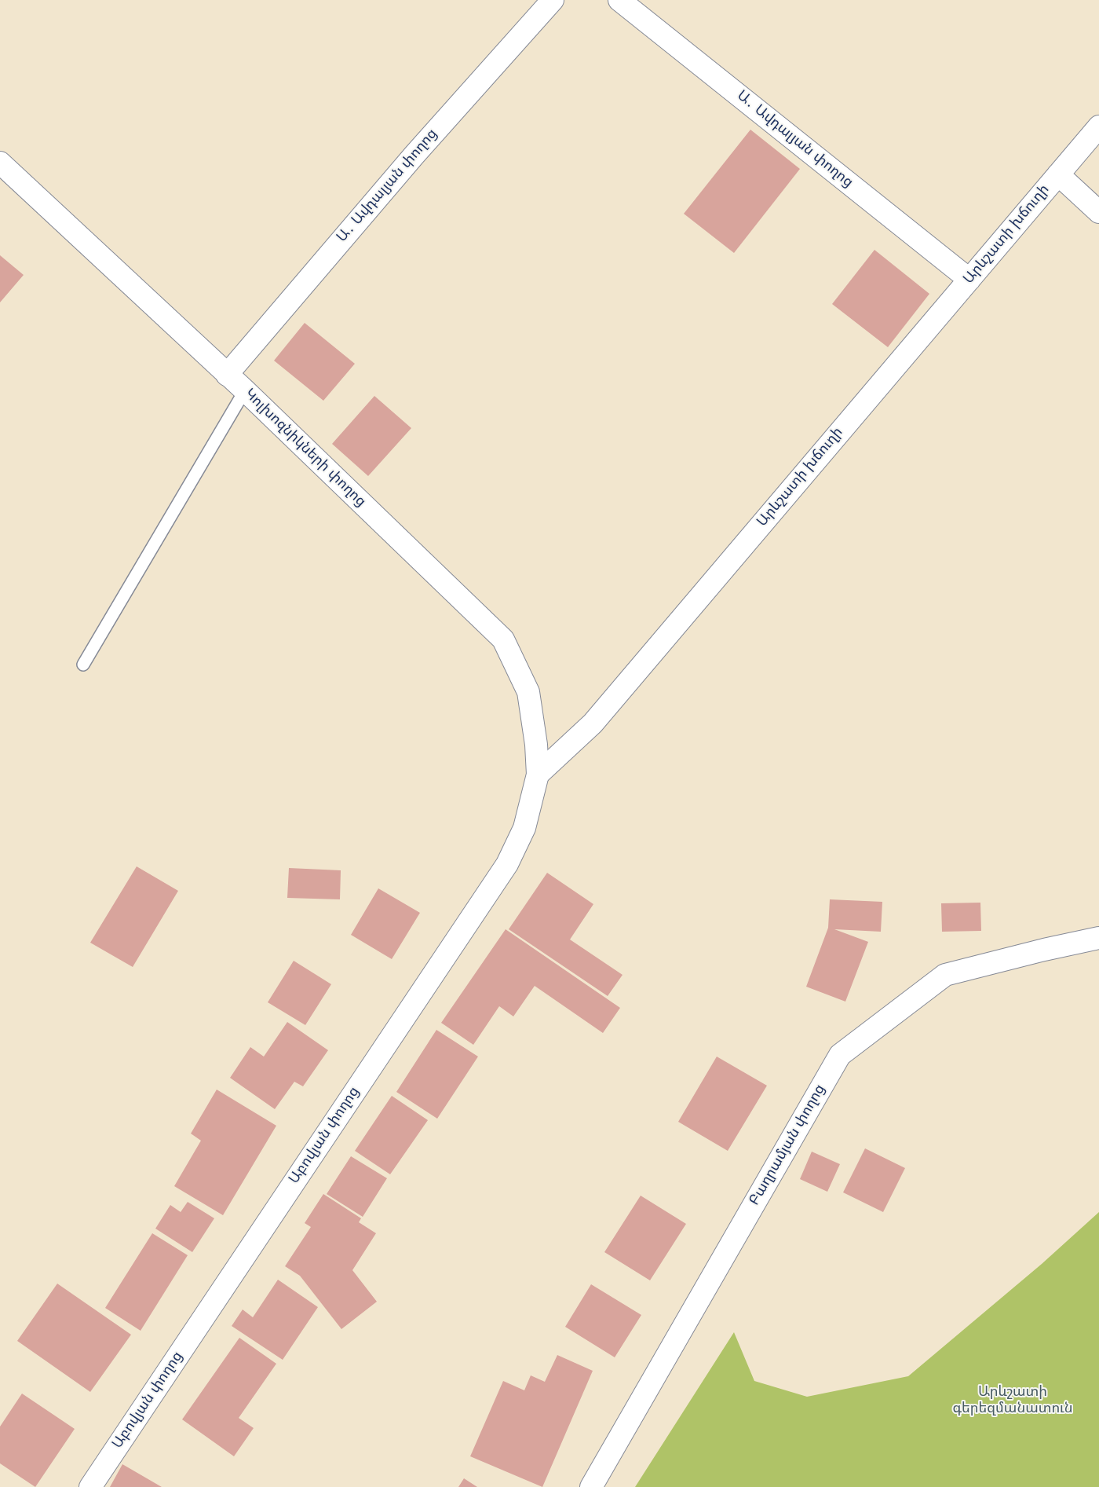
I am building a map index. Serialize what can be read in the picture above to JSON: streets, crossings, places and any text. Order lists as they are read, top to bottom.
{
  "streets": {
    "street": [
      "Ա․ Ավդալյան փողոց",
      "Արևշատի խճուղի",
      "Կոլխոզնիկների փողոց",
      "Աբովյան փողոց",
      "Բաղրամյան փողոց"
    ]
  },
  "crossings": [
    ["Ա․ Ավդալյան փողոց", "Արևշատի խճուղի"],
    ["Ա․ Ավդալյան փողոց", "Կոլխոզնիկների փողոց"],
    ["Արևշատի խճուղի", "Կոլխոզնիկների փողոց"],
    ["Արևշատի խճուղի", "Աբովյան փողոց"],
    ["Կոլխոզնիկների փողոց", "Աբովյան փողոց"]
  ],
  "parks": ["Արևշատի գերեզմանատուն"]
}
